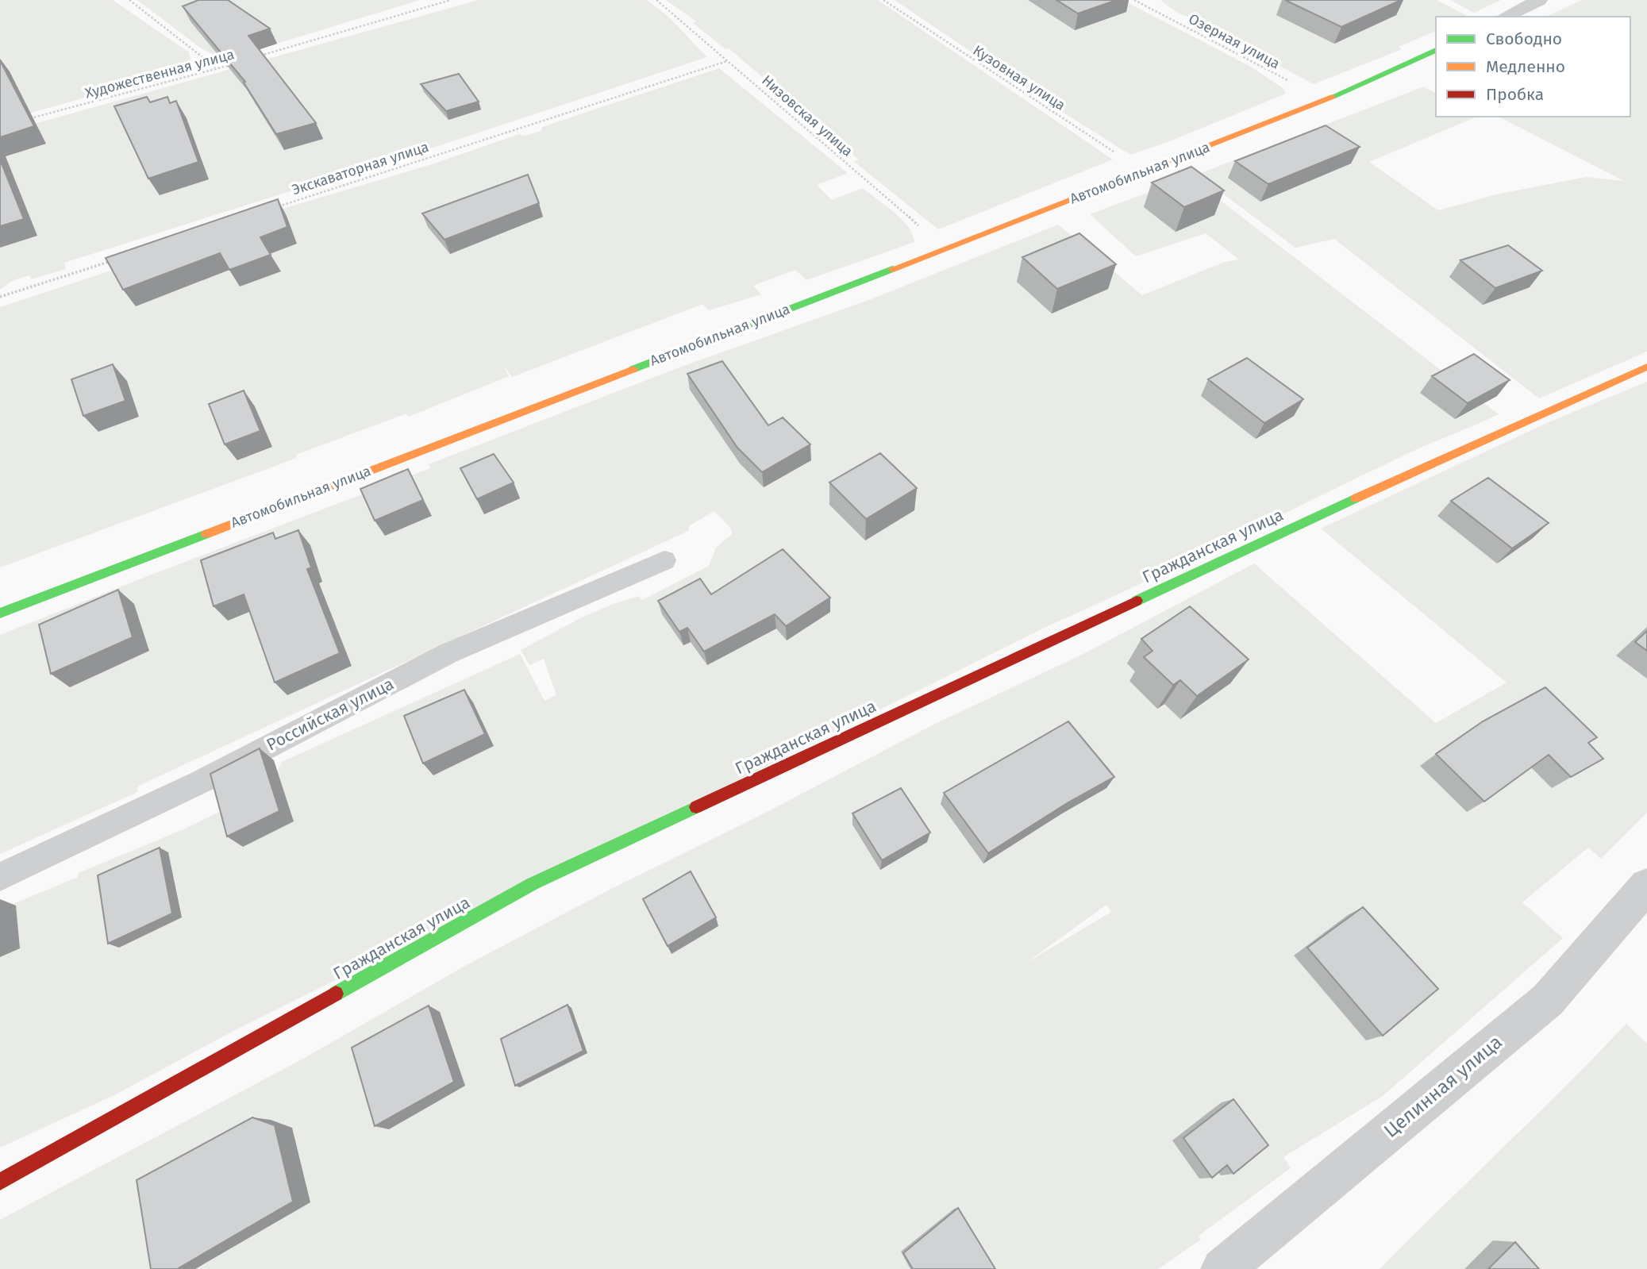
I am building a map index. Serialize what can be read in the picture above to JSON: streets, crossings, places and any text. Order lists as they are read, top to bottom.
{
  "streets": {
    "street": ["Автомобильная улица", "Гражданская улица", "Целинная улица"],
    "lane": ["Российская улица"],
    "path": [
      "Озерная улица",
      "Художественная улица",
      "Кузовная улица",
      "Низовская улица",
      "Экскаваторная улица"
    ]
  },
  "crossings": [
    ["Озерная улица", "Автомобильная улица"],
    ["Кузовная улица", "Автомобильная улица"],
    ["Низовская улица", "Экскаваторная улица"],
    ["Низовская улица", "Автомобильная улица"]
  ],
  "legend": ["Свободно", "Медленно", "Пробка"]
}
